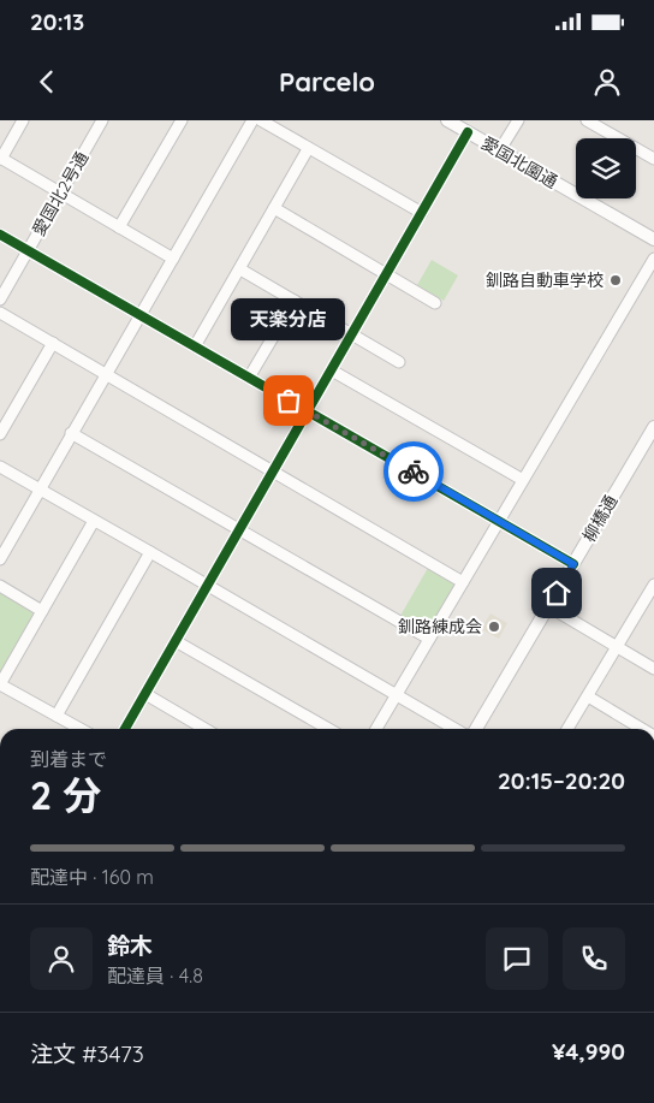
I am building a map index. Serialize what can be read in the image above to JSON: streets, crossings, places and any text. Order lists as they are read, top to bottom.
{
  "streets": {
    "street": ["愛国北園通", "愛国北2号通", "柳橋通"]
  },
  "places": ["釧路自動車学校", "天楽分店", "釧路練成会"],
  "page": {
    "status": "20:13",
    "header": "Parcelo",
    "bubble": "天楽分店",
    "heading": ["2 分", "到着まで", "20:15–20:20"],
    "panel": [
      "鈴木",
      "配達員 · 4.8",
      "注文 #3473",
      "¥4,990"
    ],
    "bar": "配達中 · 160 m"
  }
}
